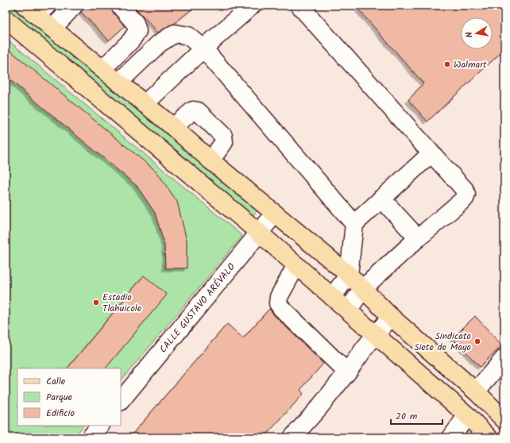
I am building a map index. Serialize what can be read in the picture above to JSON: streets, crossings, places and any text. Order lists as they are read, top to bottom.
{
  "streets": {
    "street": ["CALLE GUSTAVO ARÉVALO"]
  },
  "places": ["Walmart", "Estadio Tlahuicole", "Sindicato Siete de Mayo"],
  "legend": ["Calle", "Parque", "Edificio"],
  "scale_bar": "20 m",
  "north": "left"
}
